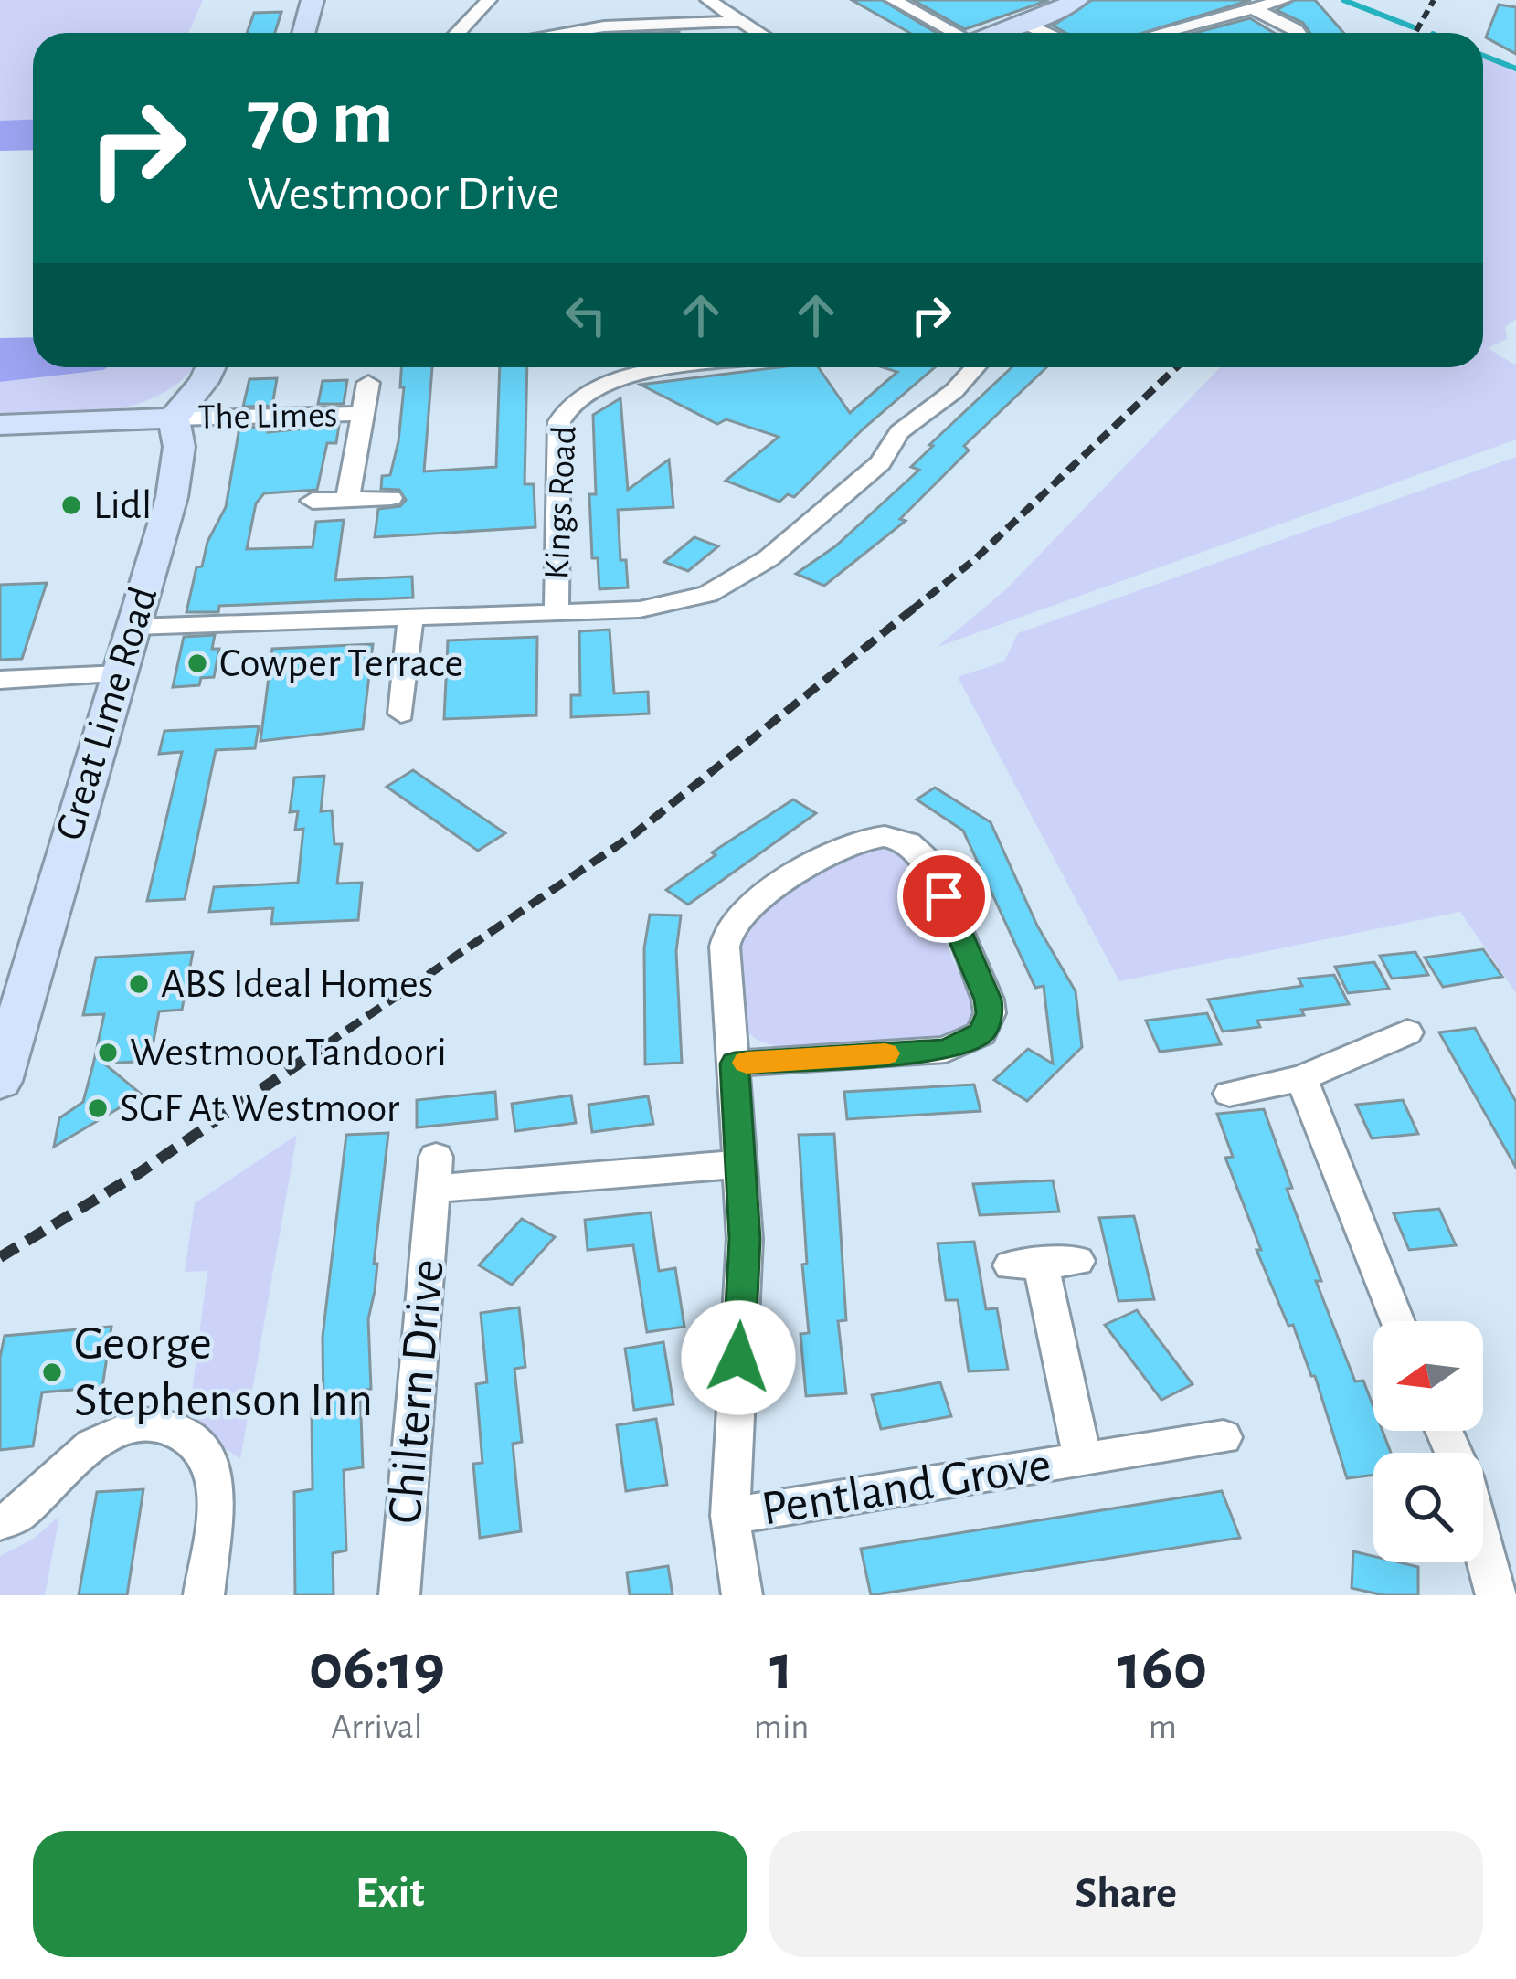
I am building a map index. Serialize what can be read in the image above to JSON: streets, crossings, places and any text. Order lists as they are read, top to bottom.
{
  "streets": {
    "main road": ["Great Lime Road"],
    "street": [
      "The Limes",
      "Kings Road",
      "Chiltern Drive",
      "Pentland Grove"
    ]
  },
  "crossings": [
    ["The Limes", "Great Lime Road"]
  ],
  "places": [
    "Lidl",
    "Cowper Terrace",
    "ABS Ideal Homes",
    "Westmoor Tandoori",
    "SGF At Westmoor",
    "George Stephenson Inn"
  ],
  "north": "left",
  "page": {
    "turn": ["70 m", "Westmoor Drive"],
    "eta": [
      "06:19",
      "Arrival",
      "1",
      "min",
      "160",
      "m"
    ],
    "buttons": ["Exit", "Share"]
  }
}
